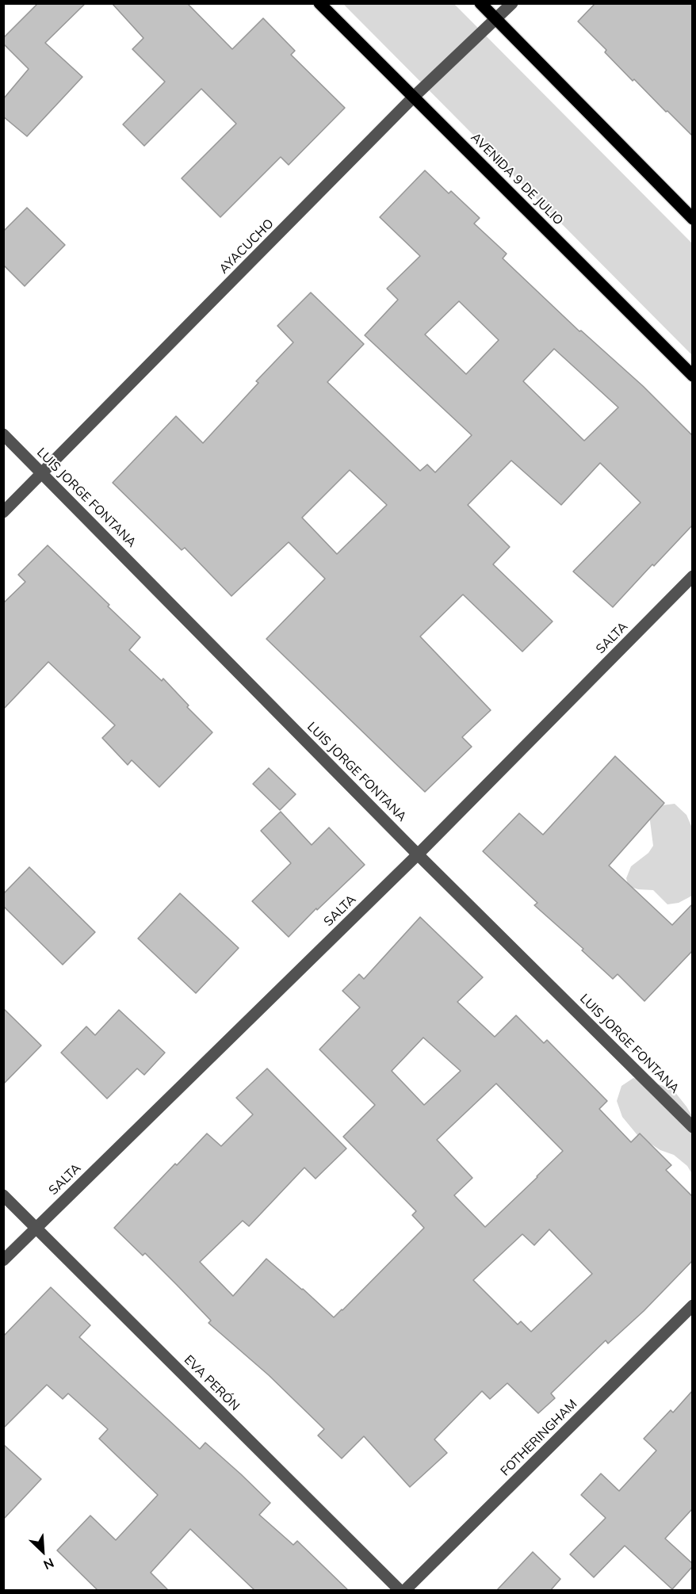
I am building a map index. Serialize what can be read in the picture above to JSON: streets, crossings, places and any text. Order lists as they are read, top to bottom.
{
  "streets": {
    "main road": ["AVENIDA 9 DE JULIO"],
    "street": [
      "AYACUCHO",
      "LUIS JORGE FONTANA",
      "SALTA",
      "EVA PERÓN",
      "FOTHERINGHAM"
    ]
  },
  "crossings": [
    ["AVENIDA 9 DE JULIO", "AYACUCHO"],
    ["AYACUCHO", "LUIS JORGE FONTANA"],
    ["LUIS JORGE FONTANA", "SALTA"],
    ["SALTA", "EVA PERÓN"]
  ],
  "north": "bottom right"
}
